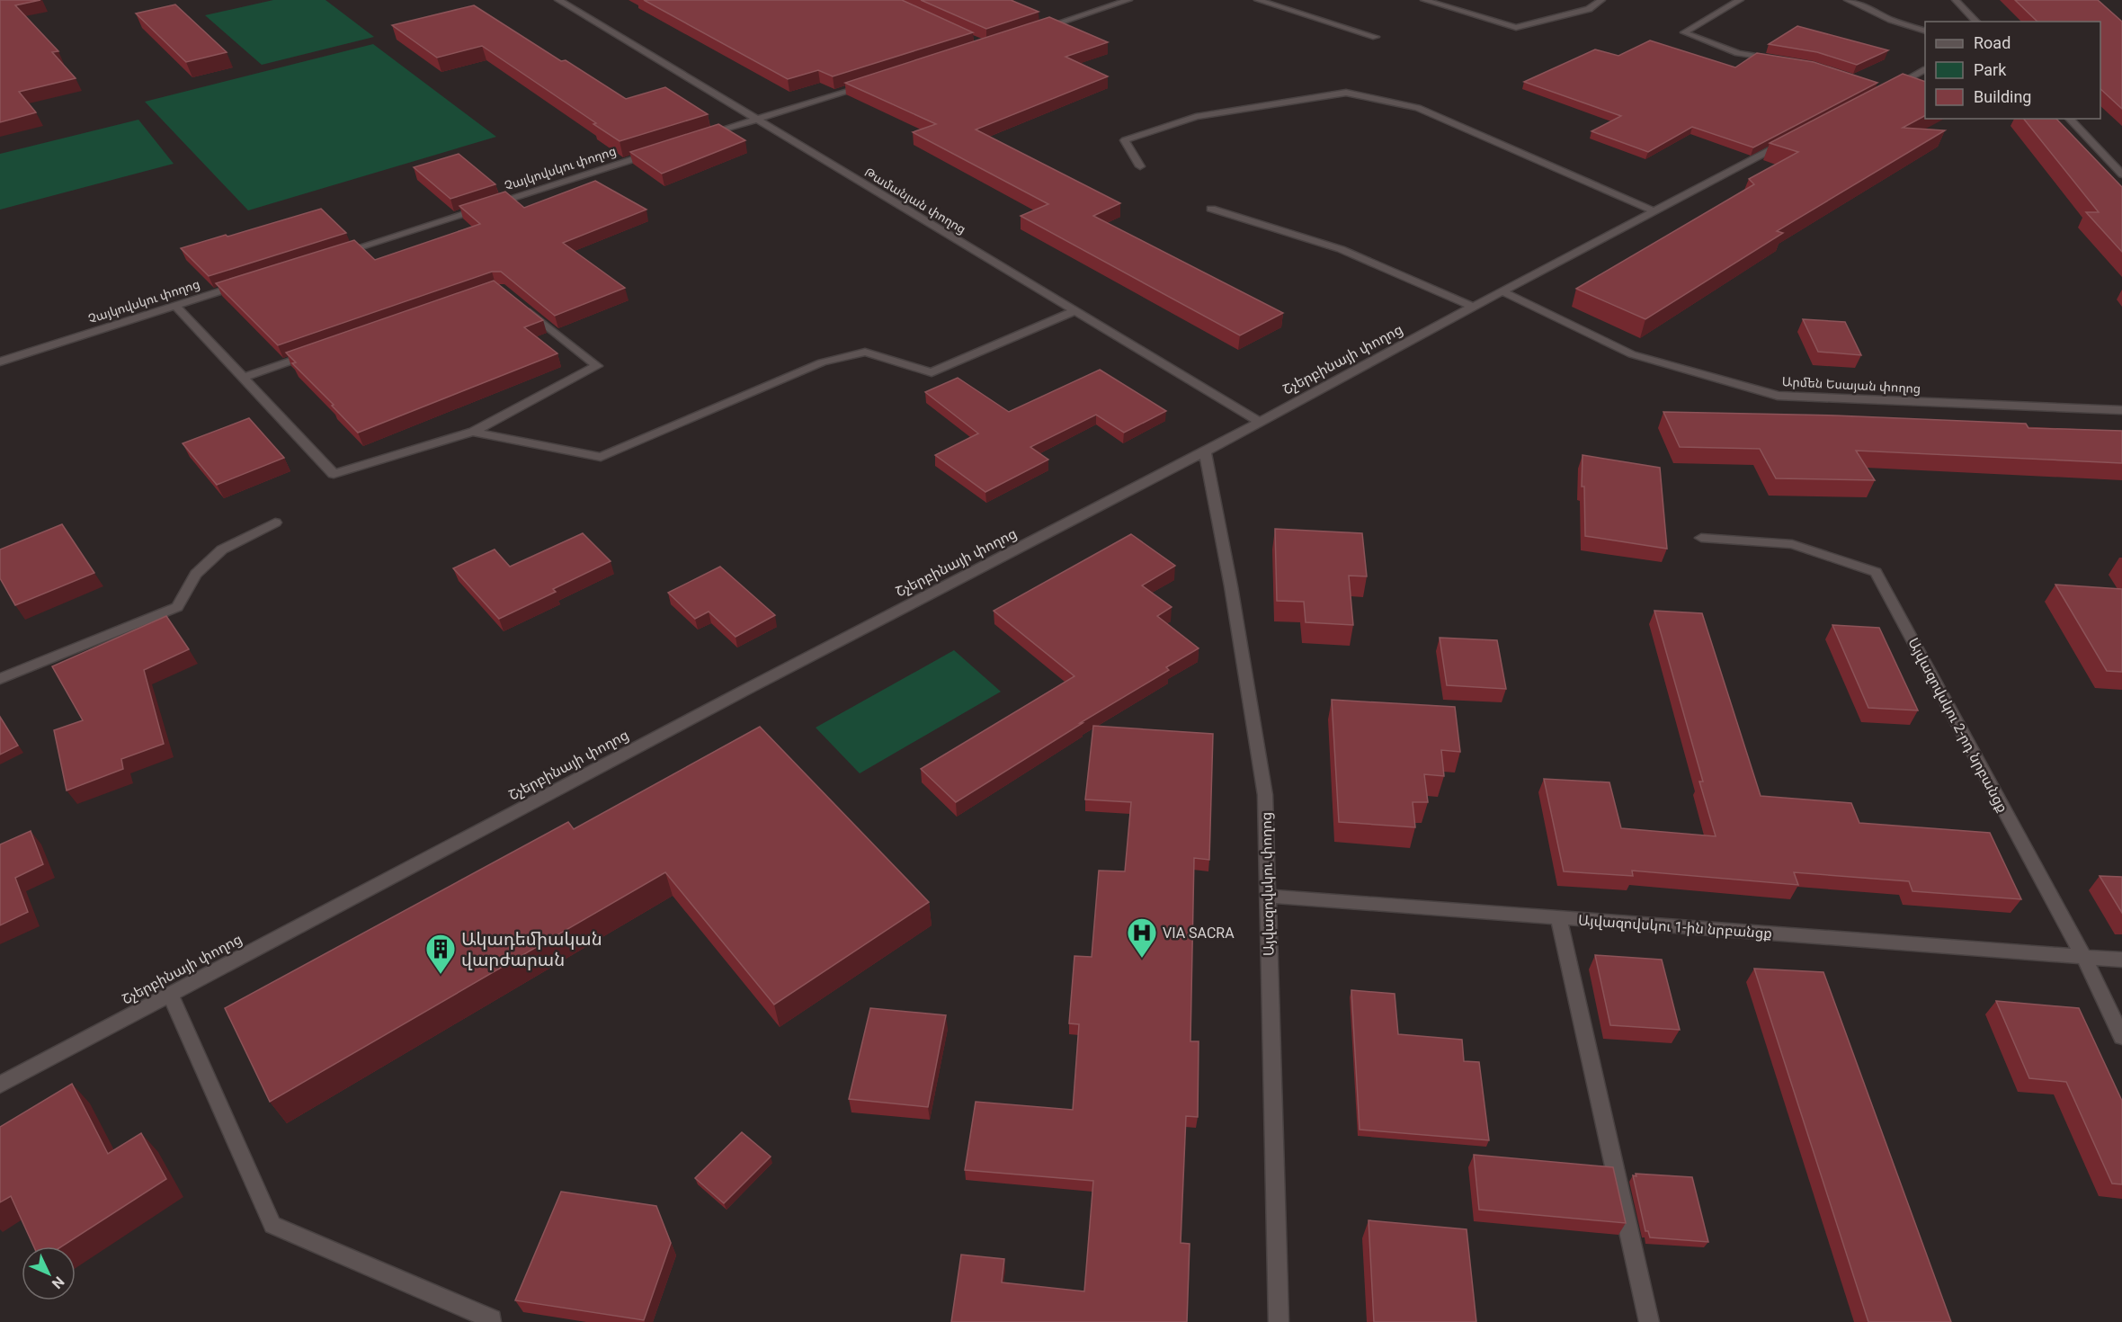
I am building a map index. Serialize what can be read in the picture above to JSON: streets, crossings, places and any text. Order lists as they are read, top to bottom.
{
  "streets": {
    "street": [
      "Չայկովսկու փողոց",
      "Թամանյան փողոց",
      "Շչերբինայի փողոց",
      "Արմեն Եսայան փողոց",
      "Այվազովսկու 2-րդ նրբանցք",
      "Այվազովսկու փողոց",
      "Այվազովսկու 1-ին նրբանցք"
    ]
  },
  "crossings": [
    ["Թամանյան փողոց", "Շչերբինայի փողոց"],
    ["Շչերբինայի փողոց", "Արմեն Եսայան փողոց"],
    ["Շչերբինայի փողոց", "Այվազովսկու փողոց"],
    ["Այվազովսկու 2-րդ նրբանցք", "Այվազովսկու 1-ին նրբանցք"],
    ["Այվազովսկու փողոց", "Այվազովսկու 1-ին նրբանցք"]
  ],
  "places": {
    "hospital": ["VIA SACRA"],
    "building": ["Ակադեմիական վարժարան"]
  },
  "legend": ["Road", "Park", "Building"],
  "north": "bottom right"
}
